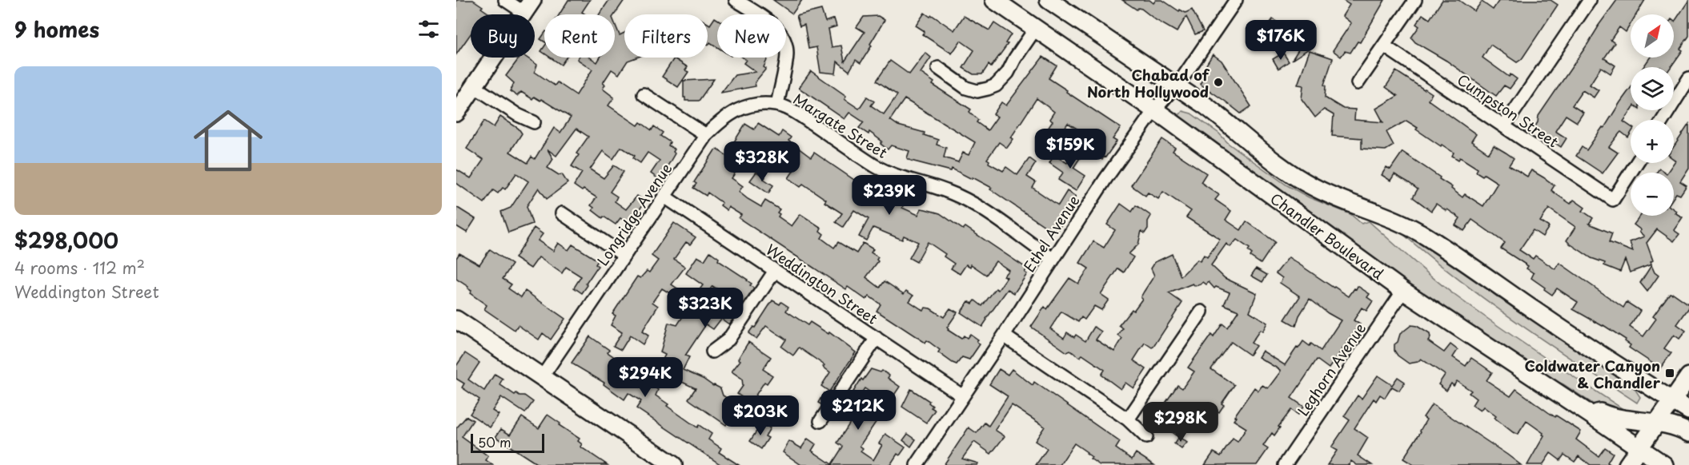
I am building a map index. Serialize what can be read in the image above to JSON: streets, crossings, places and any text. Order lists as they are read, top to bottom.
{
  "streets": {
    "street": [
      "Cumpston Street",
      "Margate Street",
      "Longridge Avenue",
      "Ethel Avenue",
      "Chandler Boulevard",
      "Weddington Street",
      "Leghorn Avenue"
    ]
  },
  "crossings": [
    ["Margate Street", "Longridge Avenue"],
    ["Margate Street", "Ethel Avenue"],
    ["Longridge Avenue", "Weddington Street"],
    ["Ethel Avenue", "Chandler Boulevard"],
    ["Ethel Avenue", "Weddington Street"],
    ["Chandler Boulevard", "Leghorn Avenue"]
  ],
  "places": {
    "other": ["Chabad of North Hollywood"],
    "transit": ["Coldwater Canyon & Chandler"]
  },
  "scale_bar": "50 m",
  "north": "top right",
  "page": {
    "heading": "9 homes",
    "map_buttons": ["+", "−"],
    "chip": [
      "Buy",
      "Rent",
      "Filters",
      "New"
    ],
    "price": [
      "$176K",
      "$159K",
      "$328K",
      "$239K",
      "$323K",
      "$294K",
      "$212K",
      "$203K",
      "$298K"
    ],
    "list": [
      {
        "name": "$298,000",
        "note": "4 rooms · 112 m² · Weddington Street"
      }
    ],
    "scale": "50 m"
  }
}
